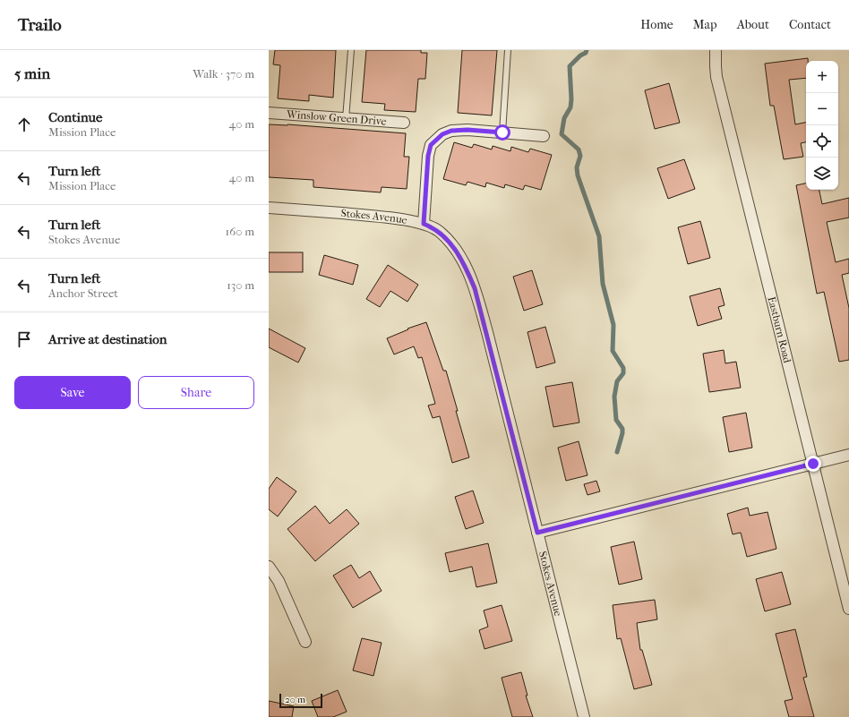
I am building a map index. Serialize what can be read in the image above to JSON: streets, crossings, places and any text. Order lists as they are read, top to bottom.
{
  "streets": {
    "street": ["Winslow Green Drive", "Stokes Avenue", "Eastburn Road"]
  },
  "scale_bar": "20 m",
  "page": {
    "header": "Trailo",
    "nav": [
      "Home",
      "Map",
      "About",
      "Contact"
    ],
    "heading": ["5 min", "Walk · 370 m"],
    "map_buttons": ["+", "−"],
    "list": [
      ["Continue", "Mission Place", "40 m"],
      ["Turn left", "Mission Place", "40 m"],
      ["Turn left", "Stokes Avenue", "160 m"],
      ["Turn left", "Anchor Street", "130 m"],
      "Arrive at destination"
    ],
    "buttons": ["Save", "Share"],
    "scale": "20 m"
  }
}
